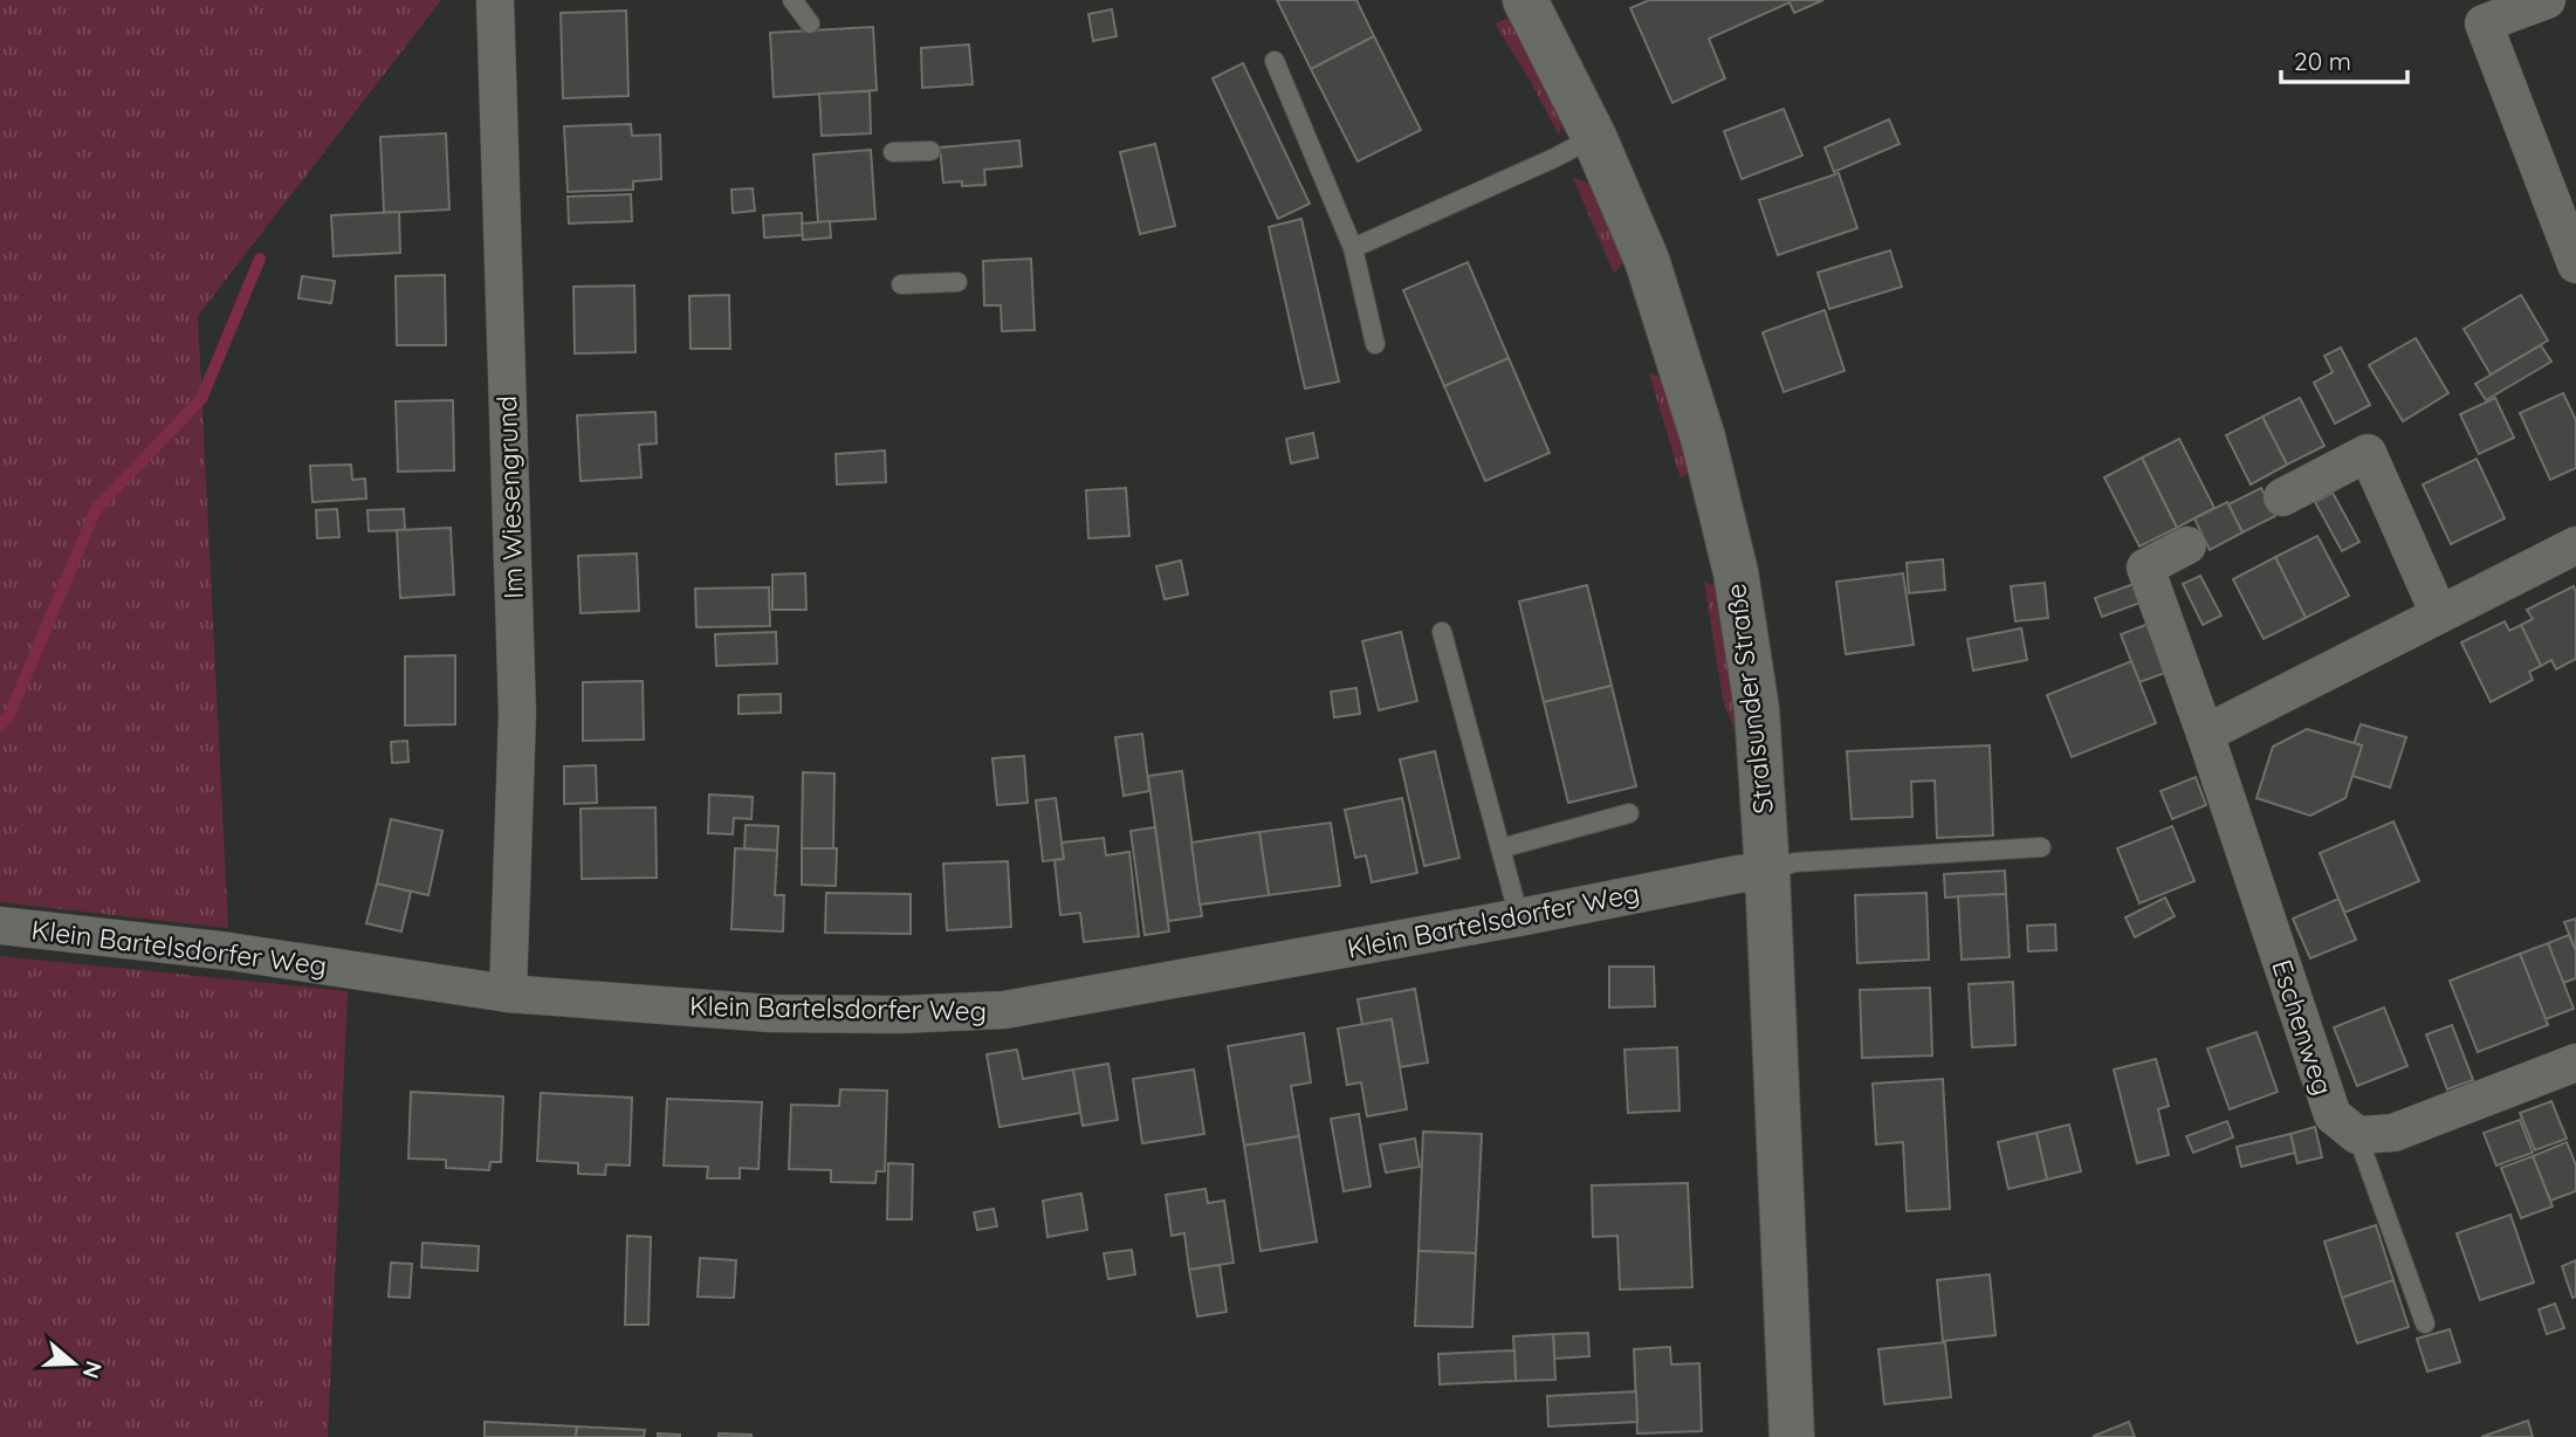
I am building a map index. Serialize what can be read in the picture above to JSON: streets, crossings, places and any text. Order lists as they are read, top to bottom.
{
  "streets": {
    "street": [
      "Im Wiesengrund",
      "Stralsunder Straße",
      "Klein Bartelsdorfer Weg",
      "Eschenweg"
    ]
  },
  "crossings": [
    ["Im Wiesengrund", "Klein Bartelsdorfer Weg"],
    ["Stralsunder Straße", "Klein Bartelsdorfer Weg"]
  ],
  "scale_bar": "20 m",
  "north": "right"
}
